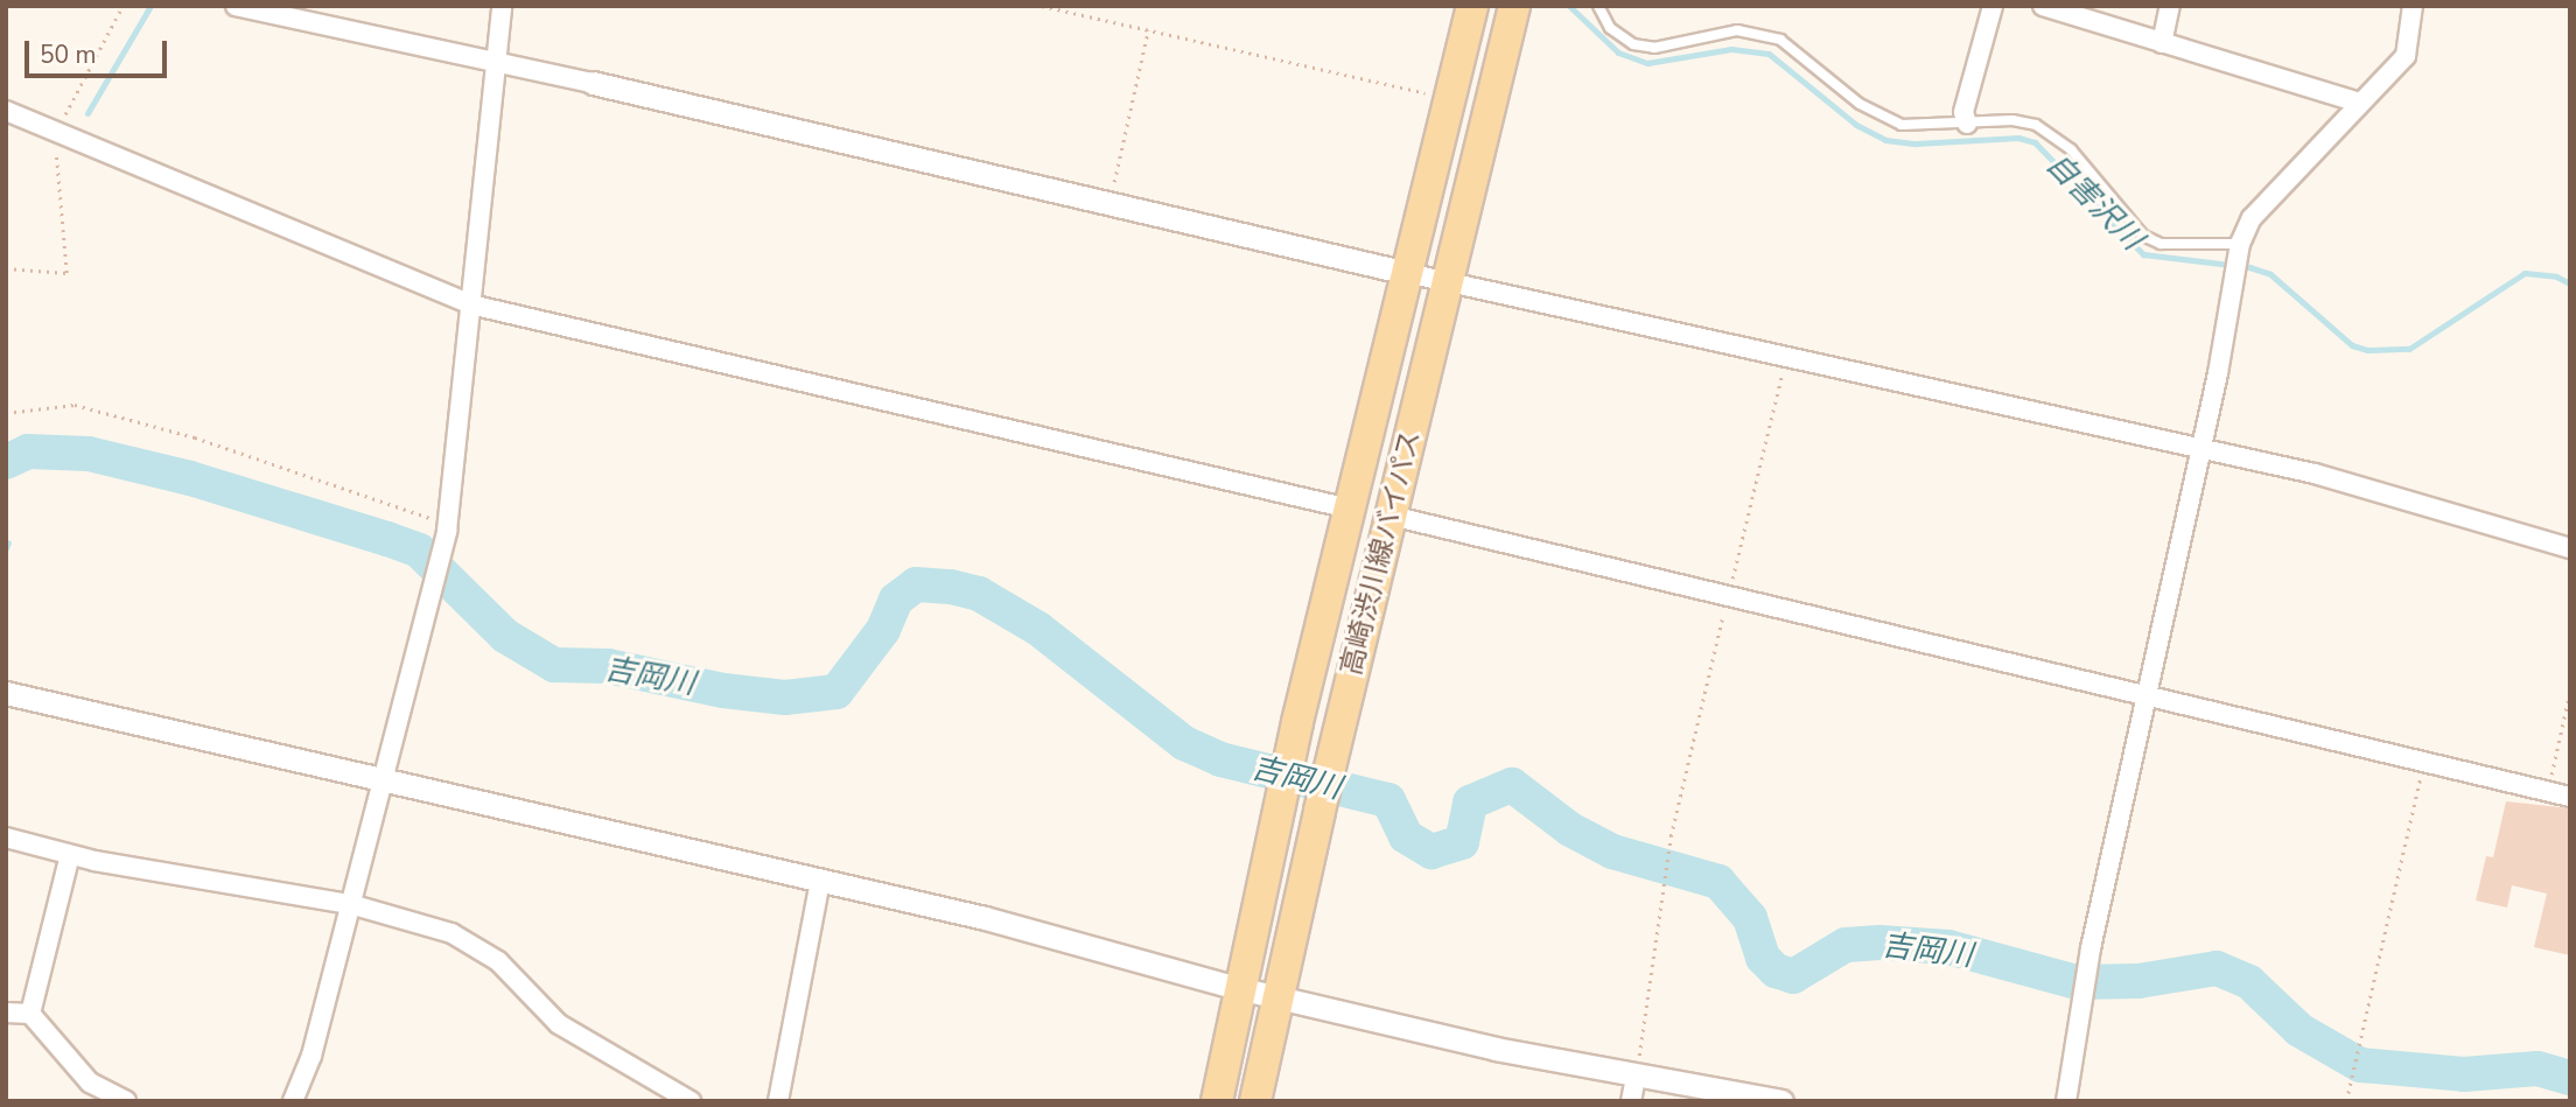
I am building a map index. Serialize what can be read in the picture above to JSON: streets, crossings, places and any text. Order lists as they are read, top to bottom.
{
  "streets": {
    "main road": ["高崎渋川線バイパス"]
  },
  "water": ["自害沢川", "吉岡川"],
  "scale_bar": "50 m"
}
